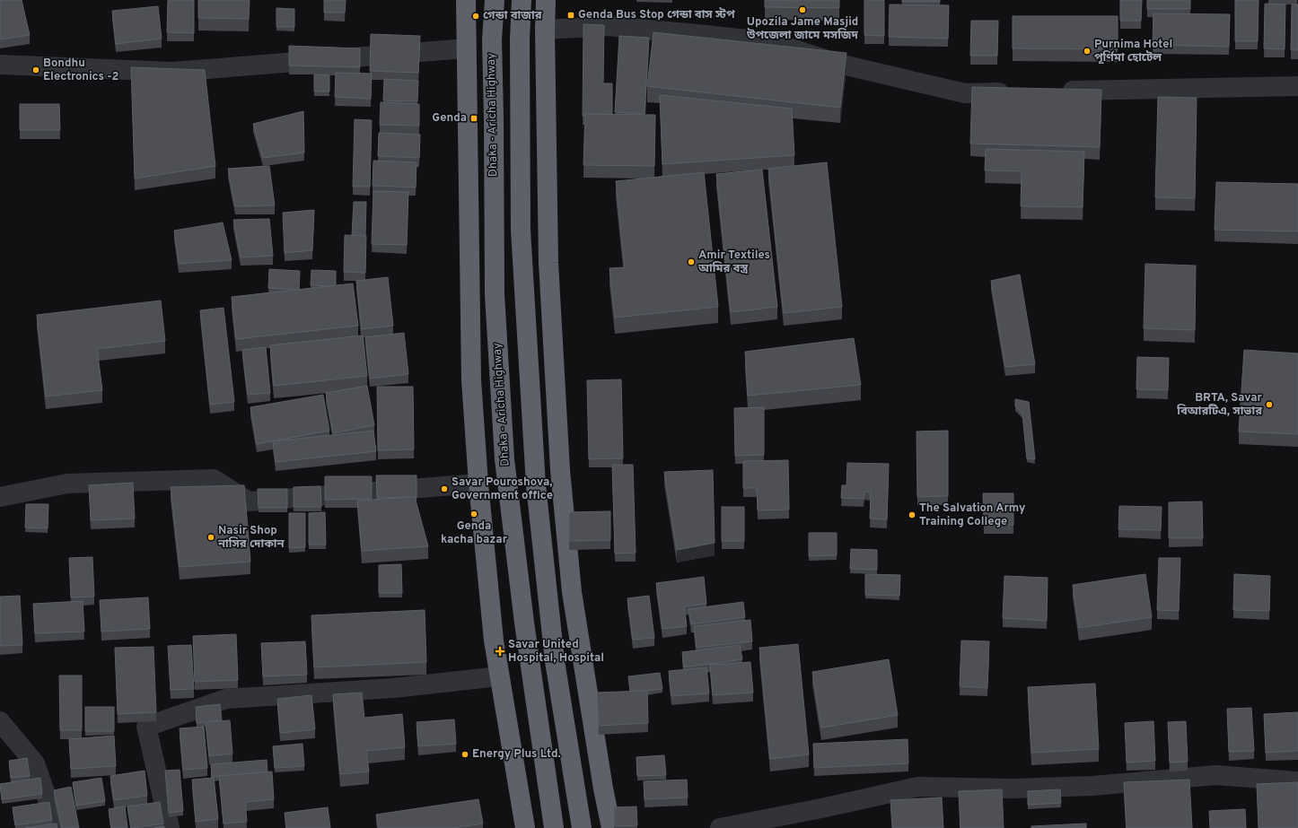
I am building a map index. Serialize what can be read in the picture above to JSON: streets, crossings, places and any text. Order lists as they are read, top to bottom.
{
  "streets": {
    "highway": ["Dhaka - Aricha Highway"]
  },
  "places": {
    "other": [
      "Upozila Jame Masjid উপজেলা জামে মসজিদ",
      "গেন্ডা বাজার",
      "Purnima Hotel পূর্ণিমা হোটেল",
      "Bondhu Electronics -2",
      "Amir Textiles আমির বস্ত্র",
      "BRTA, Savar বিআরটিএ, সাভার",
      "Savar Pouroshova, Government office",
      "Genda kacha bazar",
      "The Salvation Army Training College",
      "Nasir Shop নাসির দোকান",
      "Energy Plus Ltd."
    ],
    "transit": ["Genda Bus Stop গেন্ডা বাস স্টপ", "Genda"],
    "health": ["Savar United Hospital, Hospital"]
  }
}
